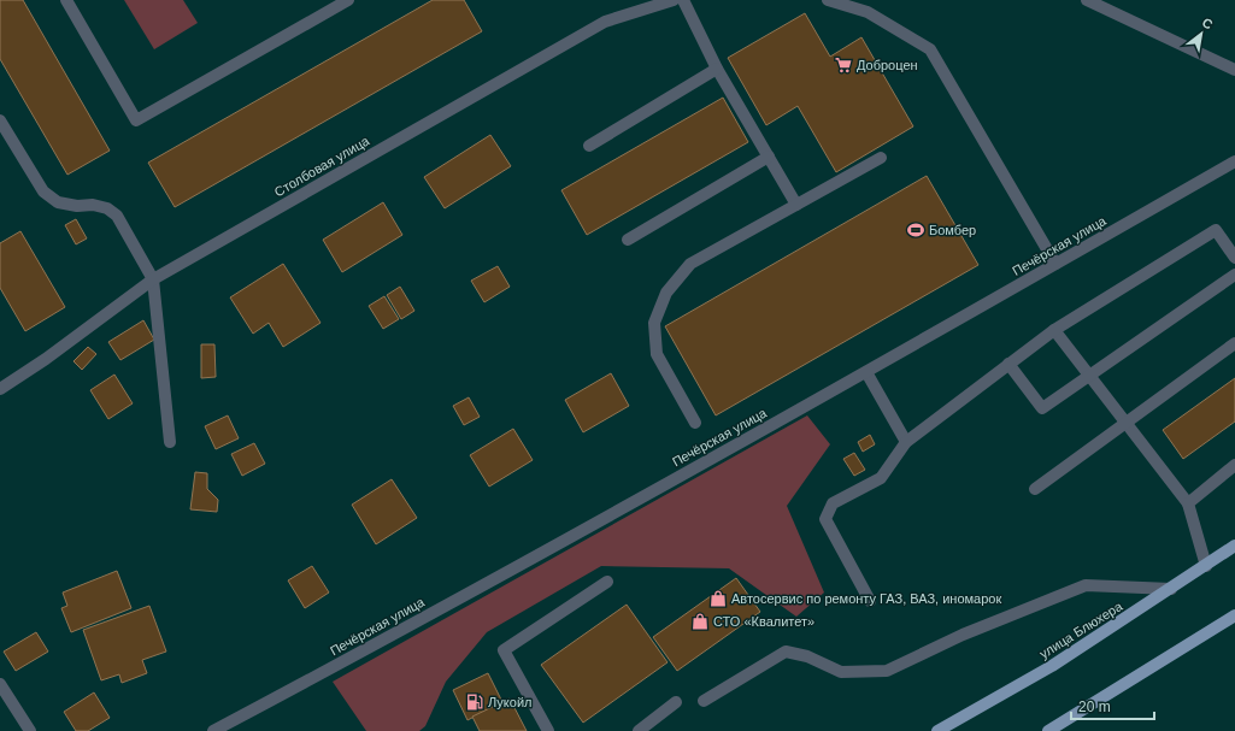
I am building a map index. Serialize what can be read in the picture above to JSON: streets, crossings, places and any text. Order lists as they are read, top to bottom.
{
  "streets": {
    "main road": ["улица Блюхера"],
    "street": ["Столбовая улица", "Печёрская улица"]
  },
  "places": {
    "supermarket": ["Доброцен"],
    "sports": ["Бомбер"],
    "shop": ["Автосервис по ремонту ГАЗ, ВАЗ, иномарок", "СТО «Квалитет»"],
    "fuel station": ["Лукойл"]
  },
  "scale_bar": "20 m",
  "north": "top right"
}
